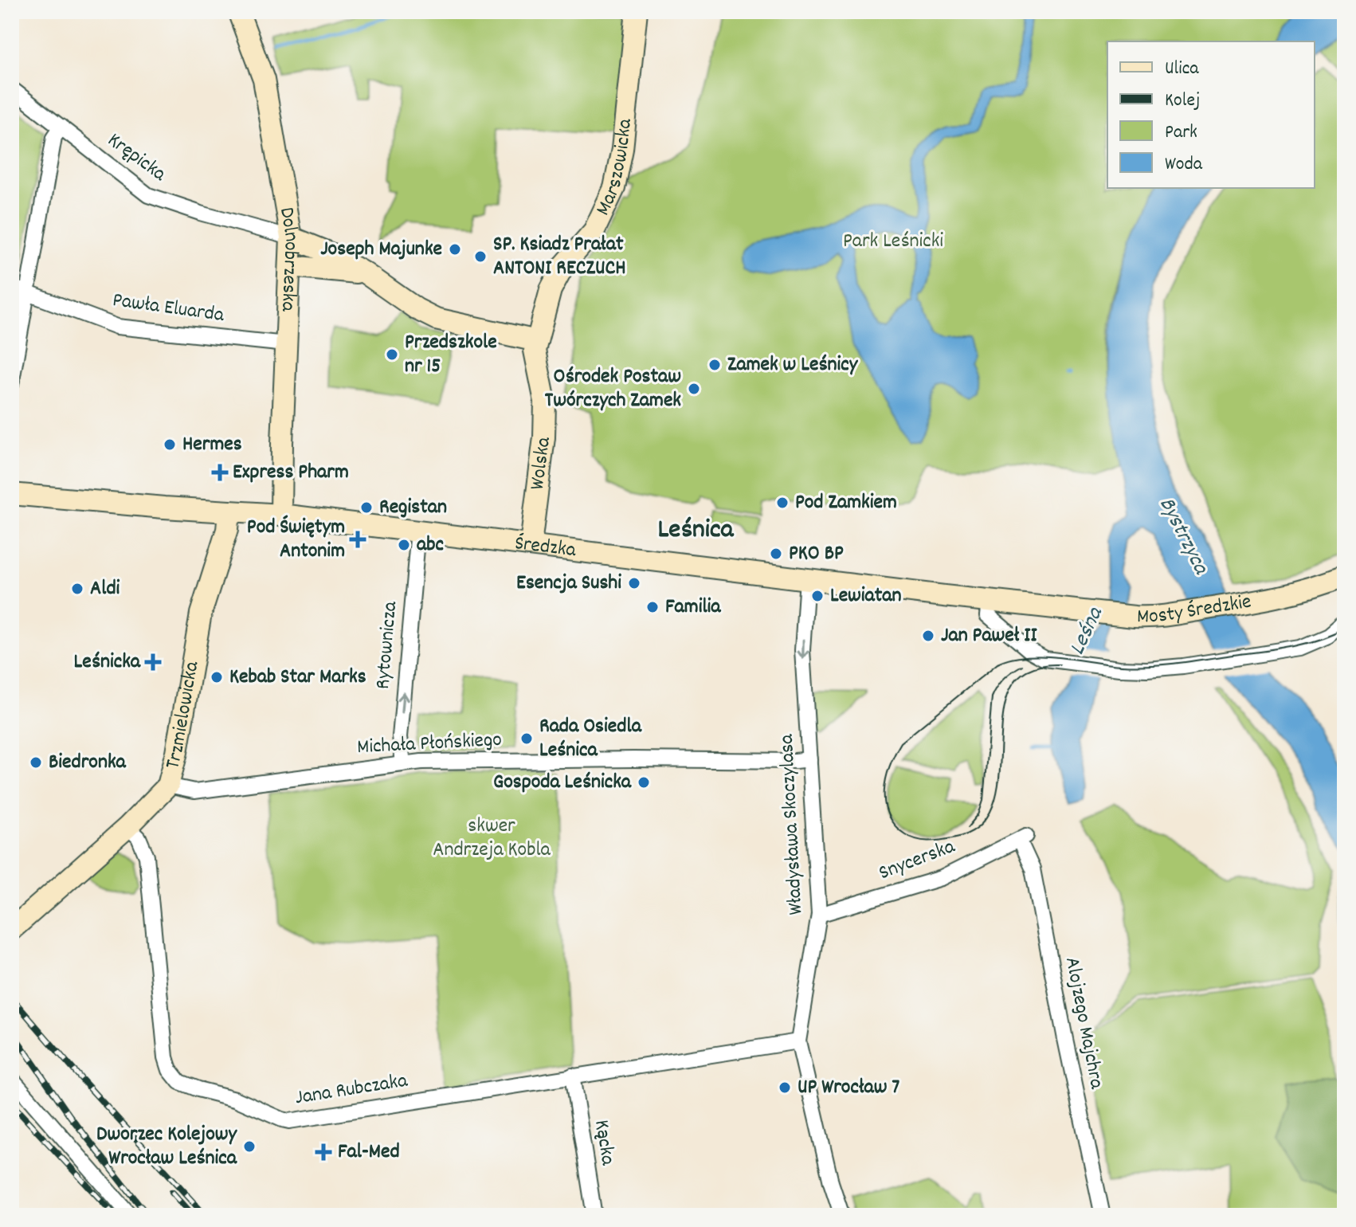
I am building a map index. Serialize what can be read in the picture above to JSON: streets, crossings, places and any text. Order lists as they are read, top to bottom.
{
  "streets": {
    "street": [
      "Krępicka",
      "Marszowicka",
      "Dolnobrzeska",
      "Pawła Eluarda",
      "Wolska",
      "Średzka",
      "Mosty Średzkie",
      "Rytownicza",
      "Trzmielowicka",
      "Michała Płońskiego",
      "Władysława Skoczylasa",
      "Snycerska",
      "Alojzego Majchra",
      "Jana Rubczaka",
      "Kącka"
    ]
  },
  "crossings": [
    ["Krępicka", "Dolnobrzeska"],
    ["Marszowicka", "Wolska"],
    ["Dolnobrzeska", "Pawła Eluarda"],
    ["Dolnobrzeska", "Średzka"],
    ["Wolska", "Średzka"],
    ["Średzka", "Mosty Średzkie"],
    ["Średzka", "Rytownicza"],
    ["Średzka", "Trzmielowicka"],
    ["Średzka", "Władysława Skoczylasa"],
    ["Rytownicza", "Michała Płońskiego"],
    ["Trzmielowicka", "Michała Płońskiego"],
    ["Trzmielowicka", "Jana Rubczaka"],
    ["Michała Płońskiego", "Władysława Skoczylasa"],
    ["Władysława Skoczylasa", "Snycerska"],
    ["Władysława Skoczylasa", "Jana Rubczaka"],
    ["Snycerska", "Alojzego Majchra"],
    ["Jana Rubczaka", "Kącka"]
  ],
  "one_way": ["Rytownicza"],
  "districts": ["Leśnica"],
  "water": ["Bystrzyca", "Leśna"],
  "parks": ["Park Leśnicki", "skwer Andrzeja Kobla"],
  "places": {
    "other": [
      "Joseph Majunke",
      "SP. Ksiadz Prałat ANTONI RECZUCH",
      "Przedszkole nr 15",
      "Zamek w Leśnicy",
      "Ośrodek Postaw Twórczych Zamek",
      "Hermes",
      "Pod Zamkiem",
      "Registan",
      "abc",
      "PKO BP",
      "Esencja Sushi",
      "Aldi",
      "Lewiatan",
      "Familia",
      "Jan Paweł II",
      "Kebab Star Marks",
      "Rada Osiedla Leśnica",
      "Biedronka",
      "Gospoda Leśnicka",
      "UP Wrocław 7",
      "Dworzec Kolejowy Wrocław Leśnica"
    ],
    "health": [
      "Express Pharm",
      "Pod Świętym Antonim",
      "Leśnicka",
      "Fal-Med"
    ]
  },
  "legend": [
    "Ulica",
    "Kolej",
    "Park",
    "Woda"
  ]
}
